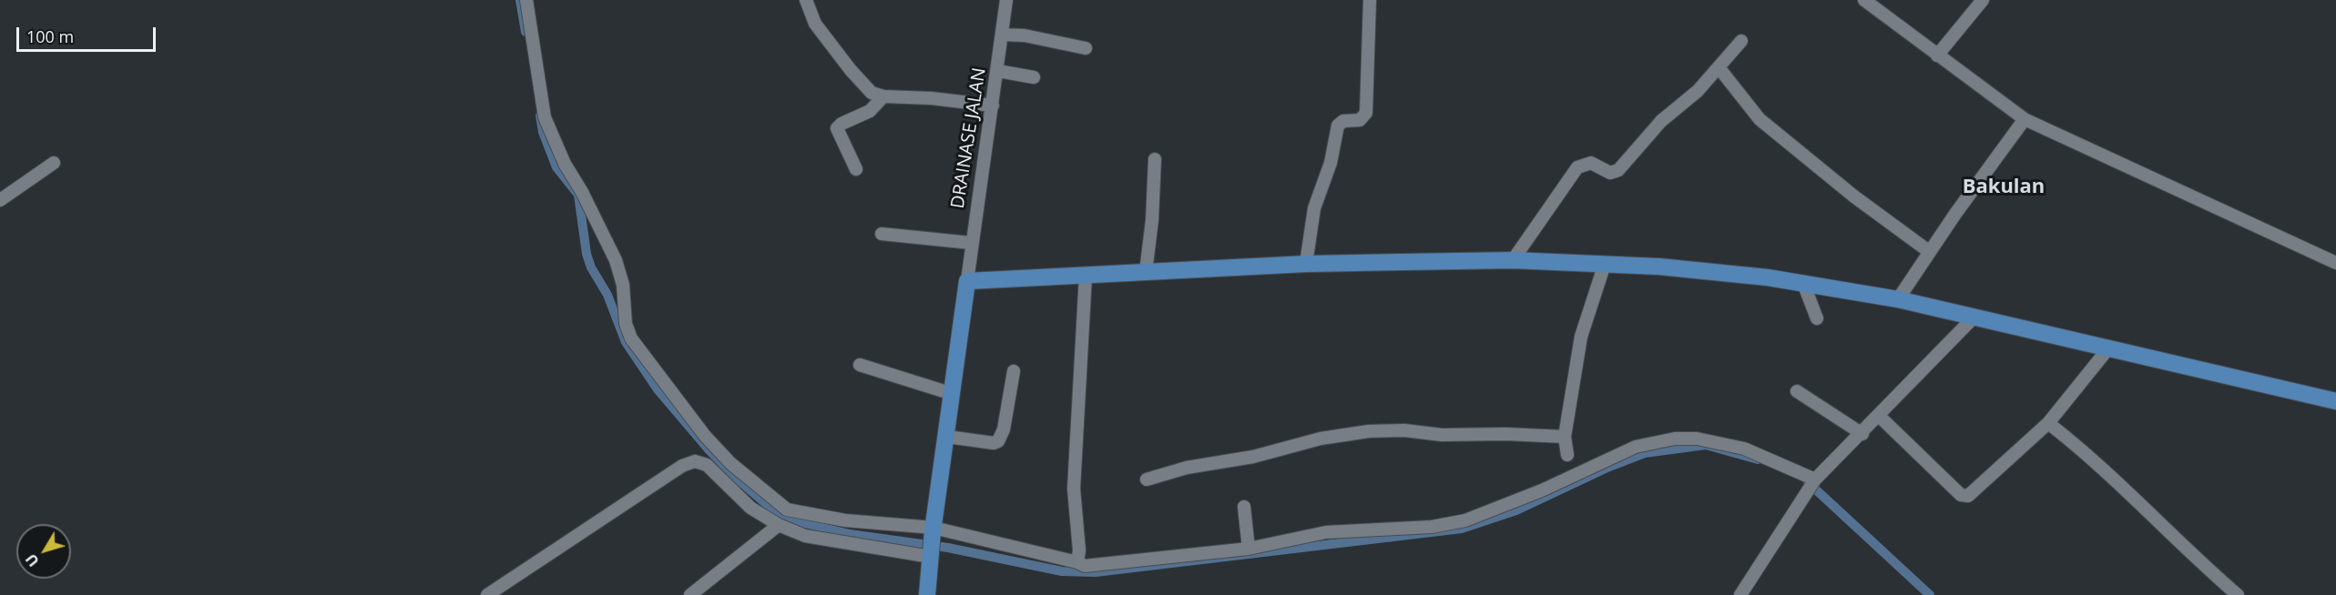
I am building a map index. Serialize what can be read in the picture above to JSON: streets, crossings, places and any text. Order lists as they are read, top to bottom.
{
  "streets": {
    "street": ["DRAINASE JALAN"]
  },
  "districts": ["Bakulan"],
  "scale_bar": "100 m",
  "north": "bottom left"
}
